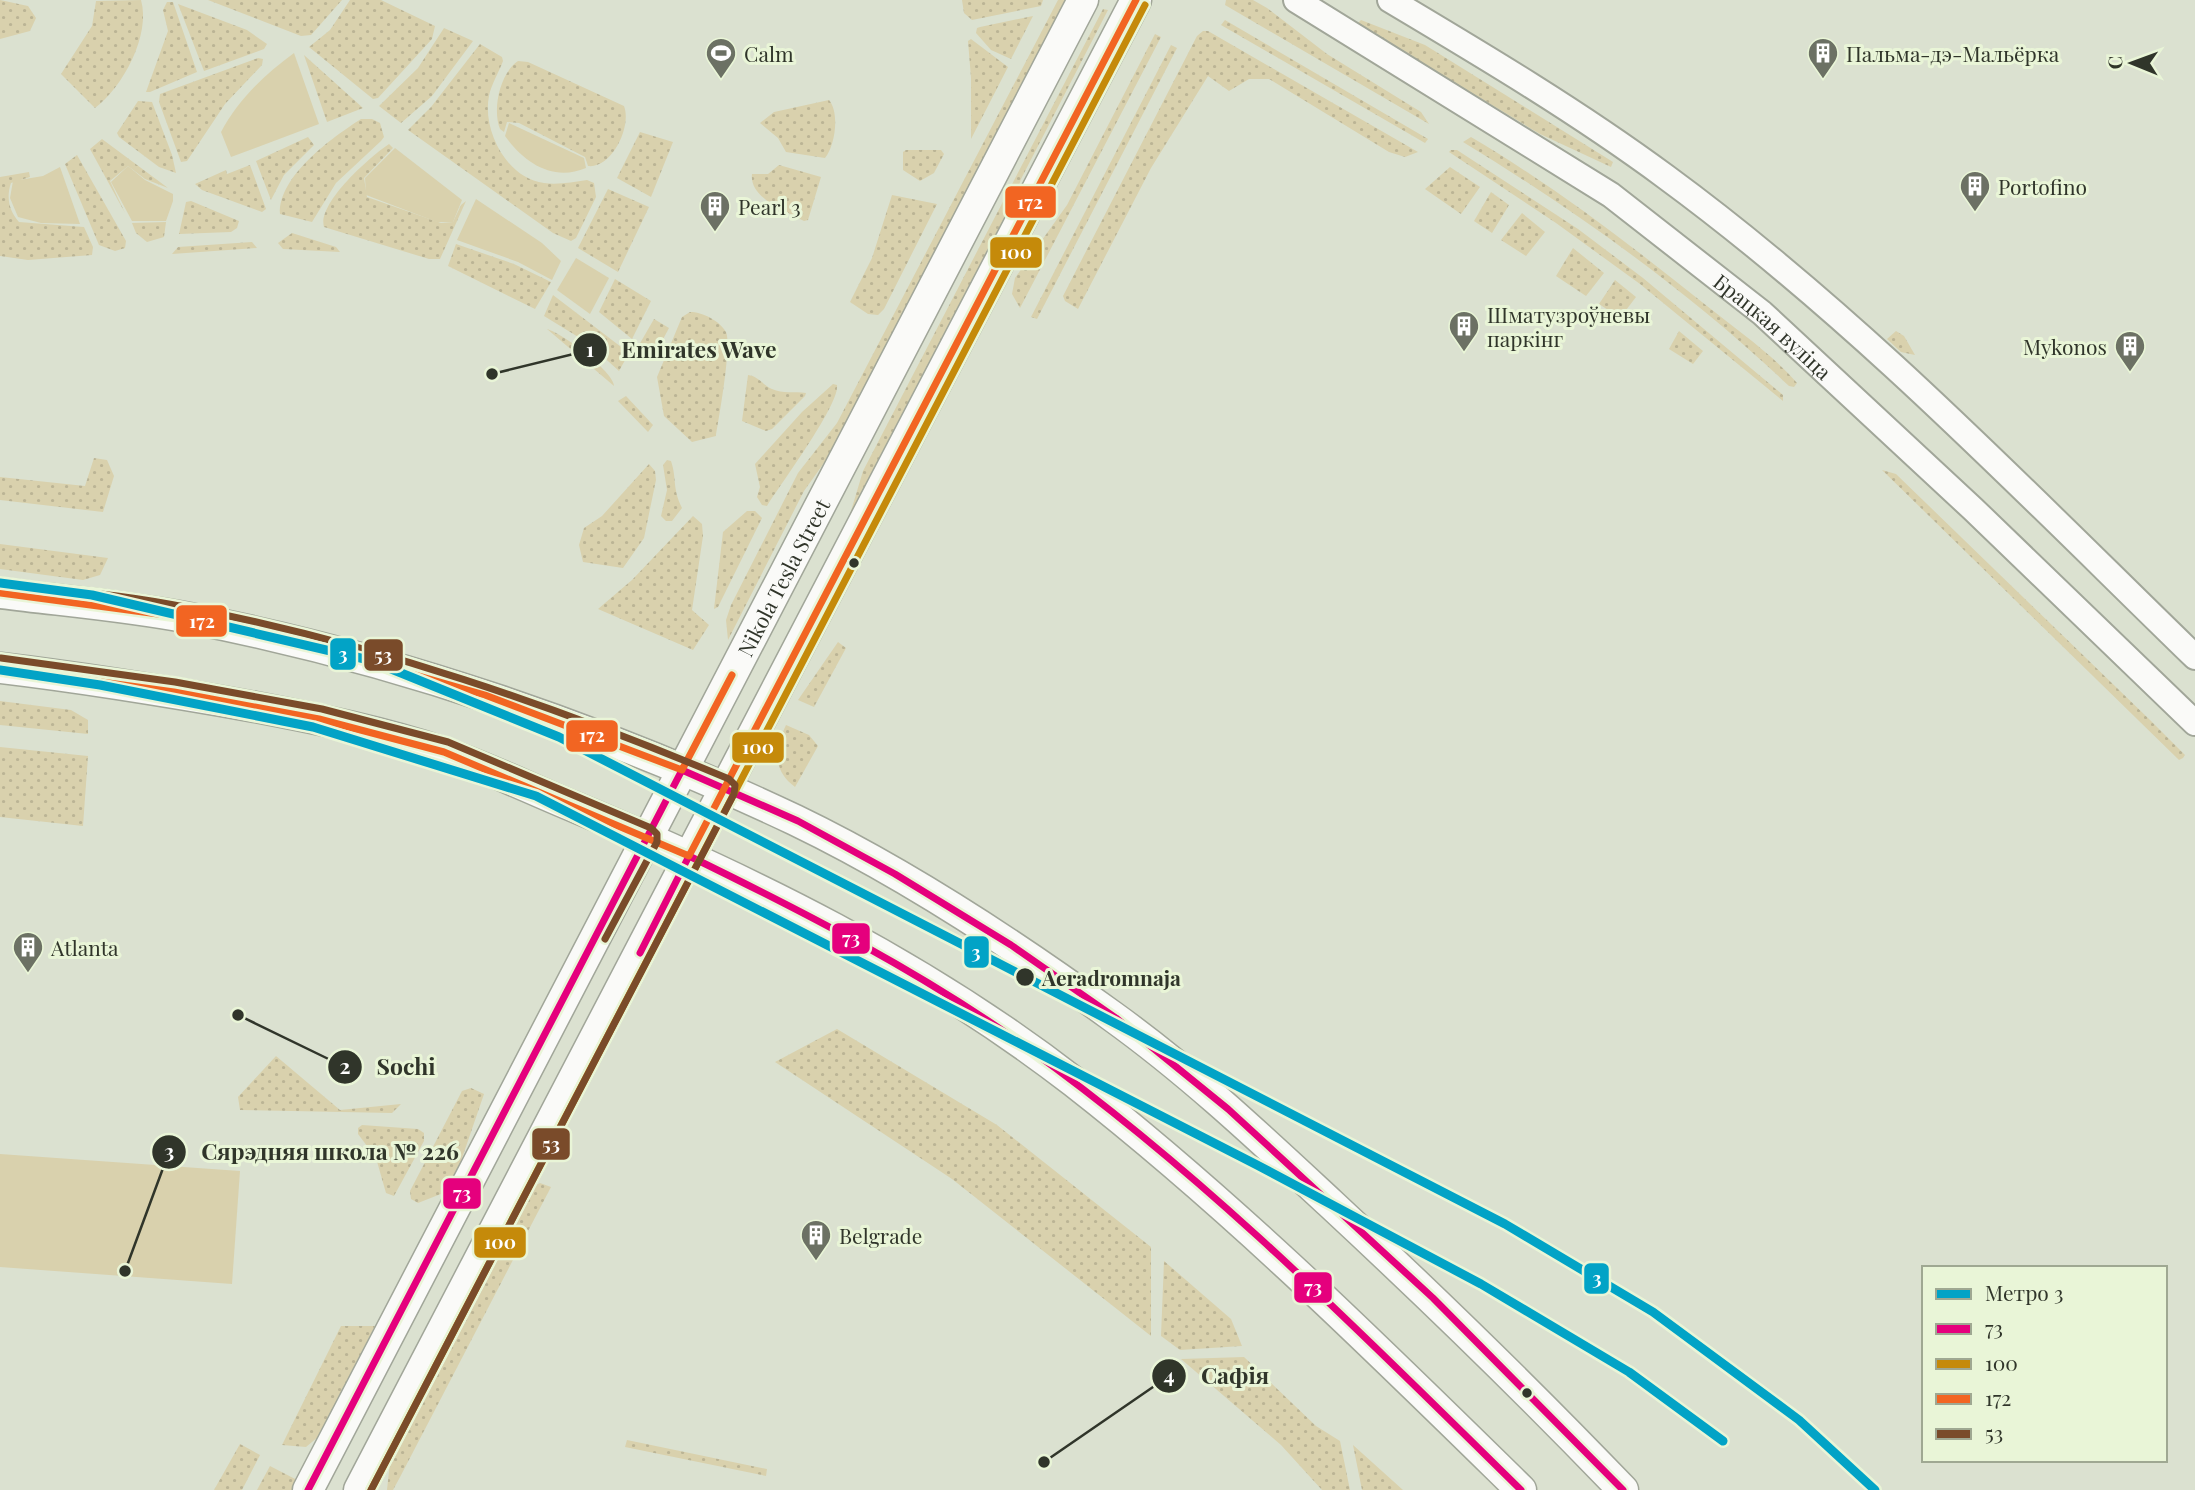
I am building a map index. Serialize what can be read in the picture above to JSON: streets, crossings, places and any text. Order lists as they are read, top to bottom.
{
  "streets": {
    "main road": ["Nikola Tesla Street"],
    "street": ["Брацкая вуліца"]
  },
  "places": {
    "sports": ["Calm"],
    "building": [
      "Пальма-дэ-Мальёрка",
      "Portofino",
      "Pearl 3",
      "Шматузроўневы паркінг",
      "Mykonos",
      "Atlanta",
      "Belgrade"
    ],
    "other": [
      "Emirates Wave",
      "Aeradromnaja",
      "Sochi",
      "Сярэдняя школа № 226",
      "Сафія"
    ]
  },
  "lines": [
    "transit line 172",
    "transit line 100",
    "metro line 3",
    "transit line 53",
    "transit line 73"
  ],
  "legend": [
    "Метро 3",
    "73",
    "100",
    "172",
    "53"
  ],
  "north": "left"
}
